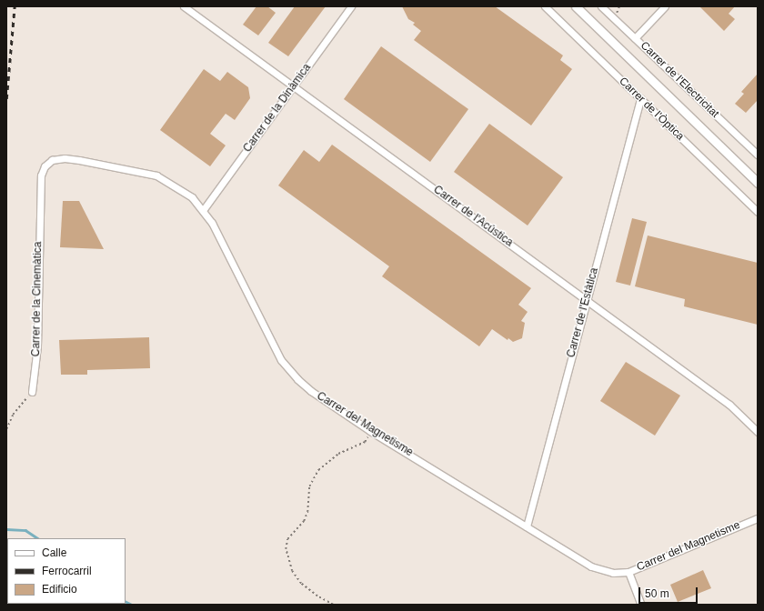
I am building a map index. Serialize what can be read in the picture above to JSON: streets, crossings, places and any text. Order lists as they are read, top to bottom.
{
  "streets": {
    "street": [
      "Carrer de l'Electricitat",
      "Carrer de la Dinàmica",
      "Carrer de l'Òptica",
      "Carrer de l'Acústica",
      "Carrer de la Cinemàtica",
      "Carrer de l'Estàtica",
      "Carrer del Magnetisme"
    ]
  },
  "crossings": [
    ["Carrer de la Dinàmica", "Carrer de l'Acústica"],
    ["Carrer de la Dinàmica", "Carrer del Magnetisme"],
    ["Carrer de l'Òptica", "Carrer de l'Estàtica"],
    ["Carrer de l'Acústica", "Carrer de l'Estàtica"],
    ["Carrer de la Cinemàtica", "Carrer del Magnetisme"],
    ["Carrer de l'Estàtica", "Carrer del Magnetisme"]
  ],
  "legend": ["Calle", "Ferrocarril", "Edificio"],
  "scale_bar": "50 m"
}
